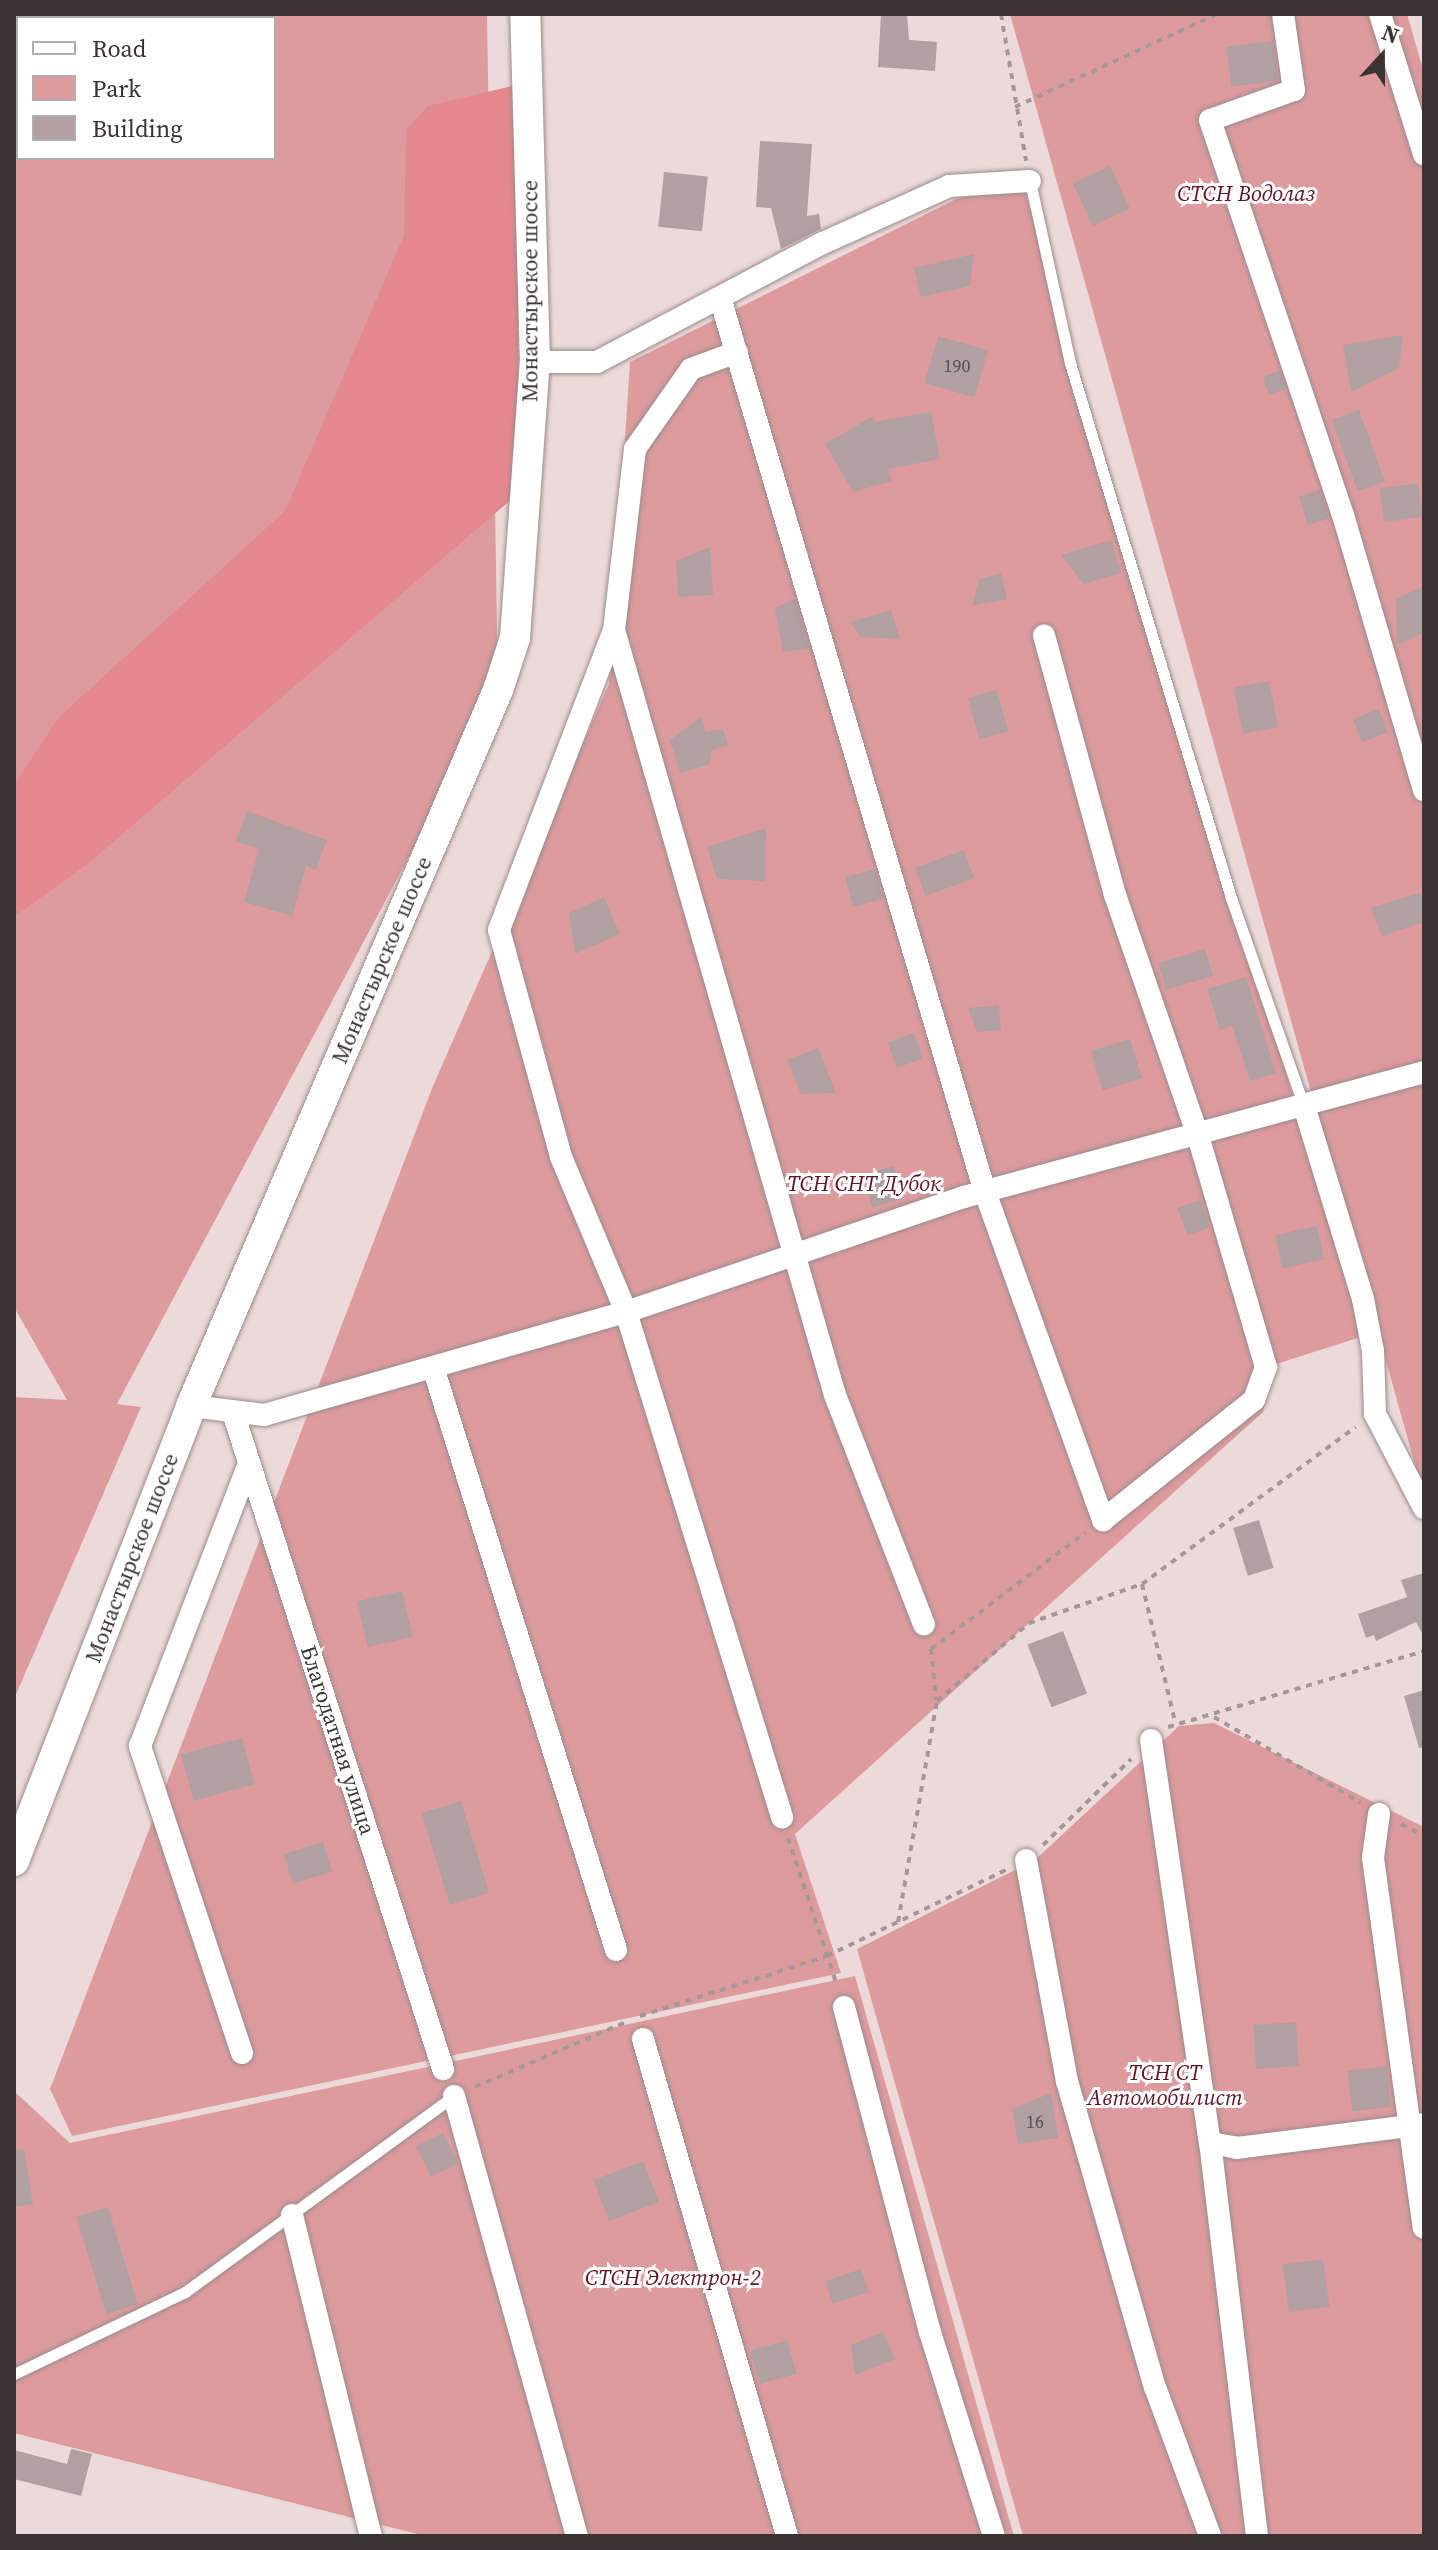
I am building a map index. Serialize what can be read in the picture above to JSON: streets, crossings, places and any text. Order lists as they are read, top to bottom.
{
  "streets": {
    "main road": ["Монастырское шоссе"],
    "street": ["Благодатная улица"]
  },
  "parks": [
    "СТСН Водолаз",
    "ТСН СНТ Дубок",
    "ТСН СТ Автомобилист",
    "СТСН Электрон-2"
  ],
  "house_numbers": ["190", "16"],
  "legend": ["Road", "Park", "Building"],
  "north": "top"
}
